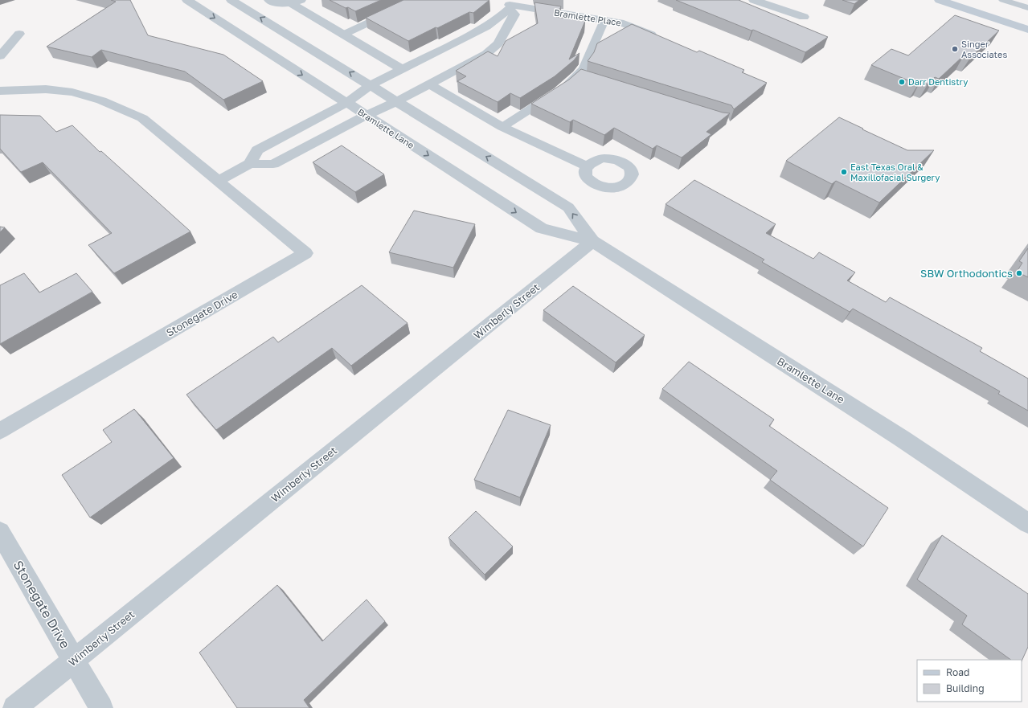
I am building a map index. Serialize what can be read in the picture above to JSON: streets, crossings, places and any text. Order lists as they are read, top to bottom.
{
  "streets": {
    "street": [
      "Bramlette Place",
      "Bramlette Lane",
      "Wimberly Street",
      "Stonegate Drive"
    ]
  },
  "crossings": [
    ["Bramlette Lane", "Wimberly Street"],
    ["Wimberly Street", "Stonegate Drive"]
  ],
  "places": [
    "Singer Associates",
    "Darr Dentistry",
    "East Texas Oral & Maxillofacial Surgery",
    "SBW Orthodontics"
  ],
  "legend": ["Road", "Building"]
}
